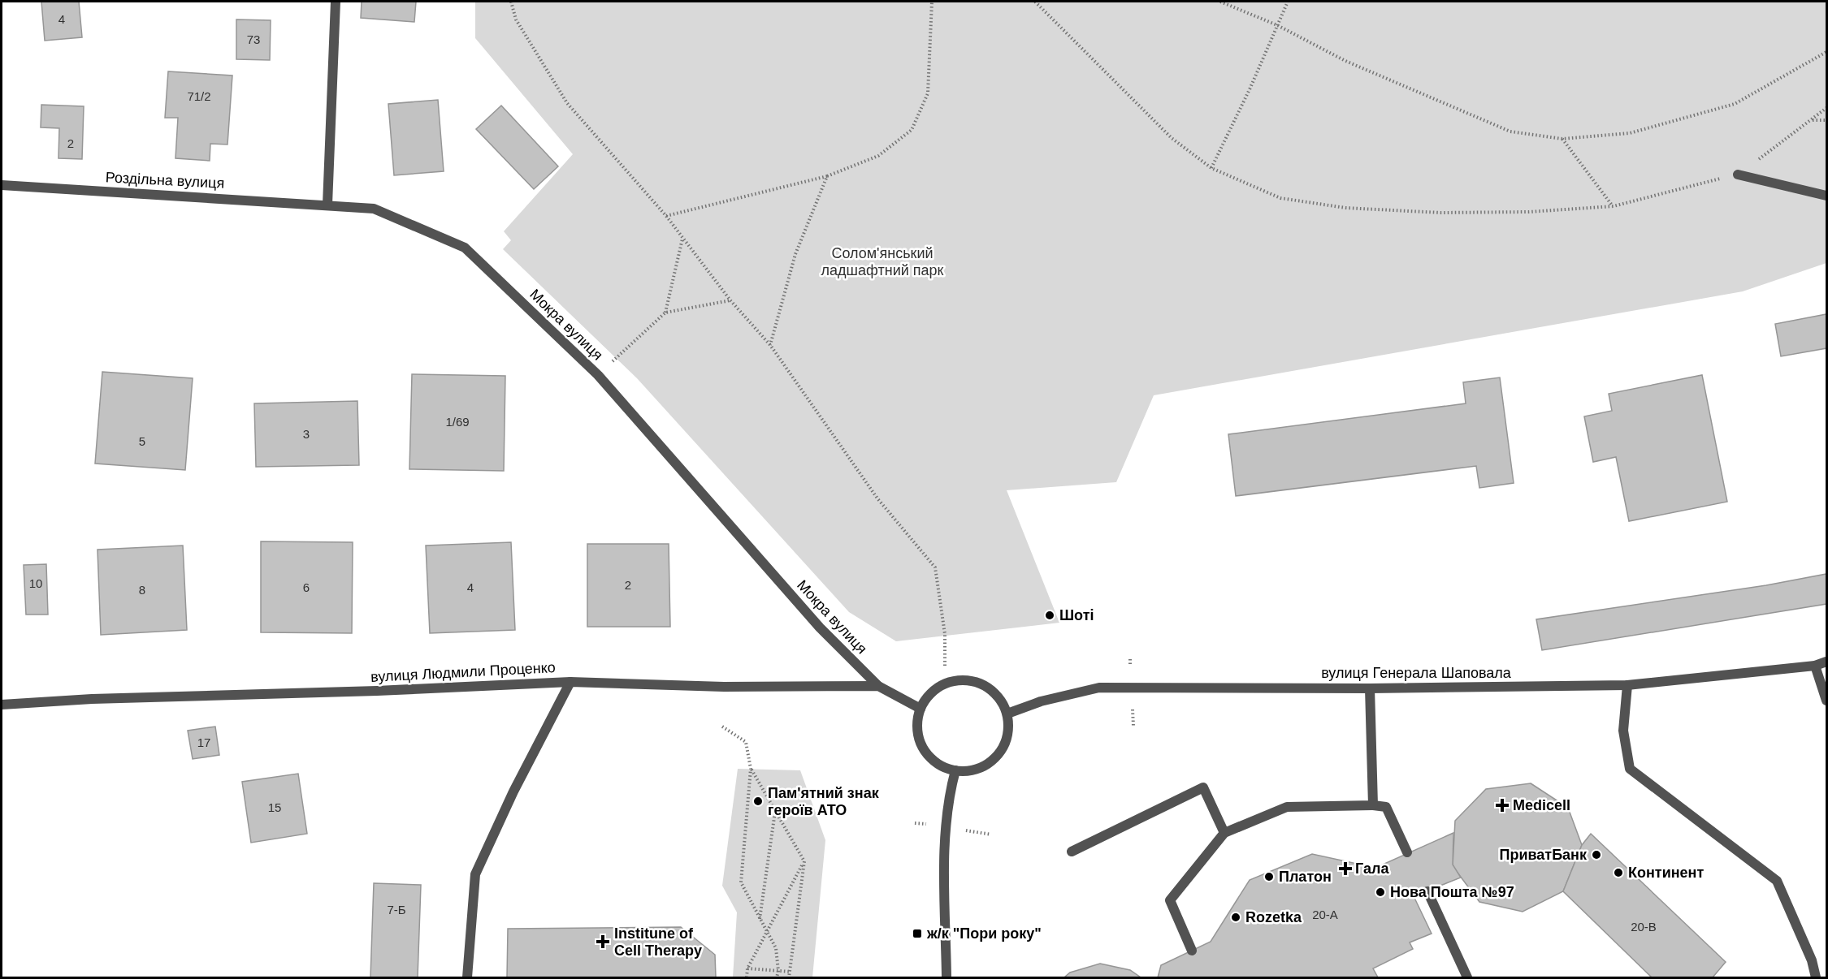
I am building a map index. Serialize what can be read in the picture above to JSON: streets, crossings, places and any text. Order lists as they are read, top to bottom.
{
  "streets": {
    "street": [
      "Роздільна вулиця",
      "Мокра вулиця",
      "вулиця Людмили Проценко",
      "вулиця Генерала Шаповала"
    ]
  },
  "crossings": [
    ["Роздільна вулиця", "Мокра вулиця"],
    ["Мокра вулиця", "вулиця Людмили Проценко"],
    ["вулиця Людмили Проценко", "вулиця Генерала Шаповала"]
  ],
  "parks": ["Солом'янський ладшафтний парк"],
  "places": {
    "other": [
      "Шоті",
      "Пам'ятний знак героїв АТО",
      "ПриватБанк",
      "Континент",
      "Платон",
      "Нова Пошта №97",
      "Rozetka"
    ],
    "health": ["Medicell", "Гала", "Institune of Cell Therapy"],
    "transit": ["ж/к \"Пори року\""]
  },
  "house_numbers": [
    "4",
    "73",
    "71/2",
    "2",
    "1/69",
    "3",
    "5",
    "10",
    "2",
    "6",
    "4",
    "8",
    "17",
    "15",
    "7-Б",
    "20-А",
    "20-В"
  ]
}
